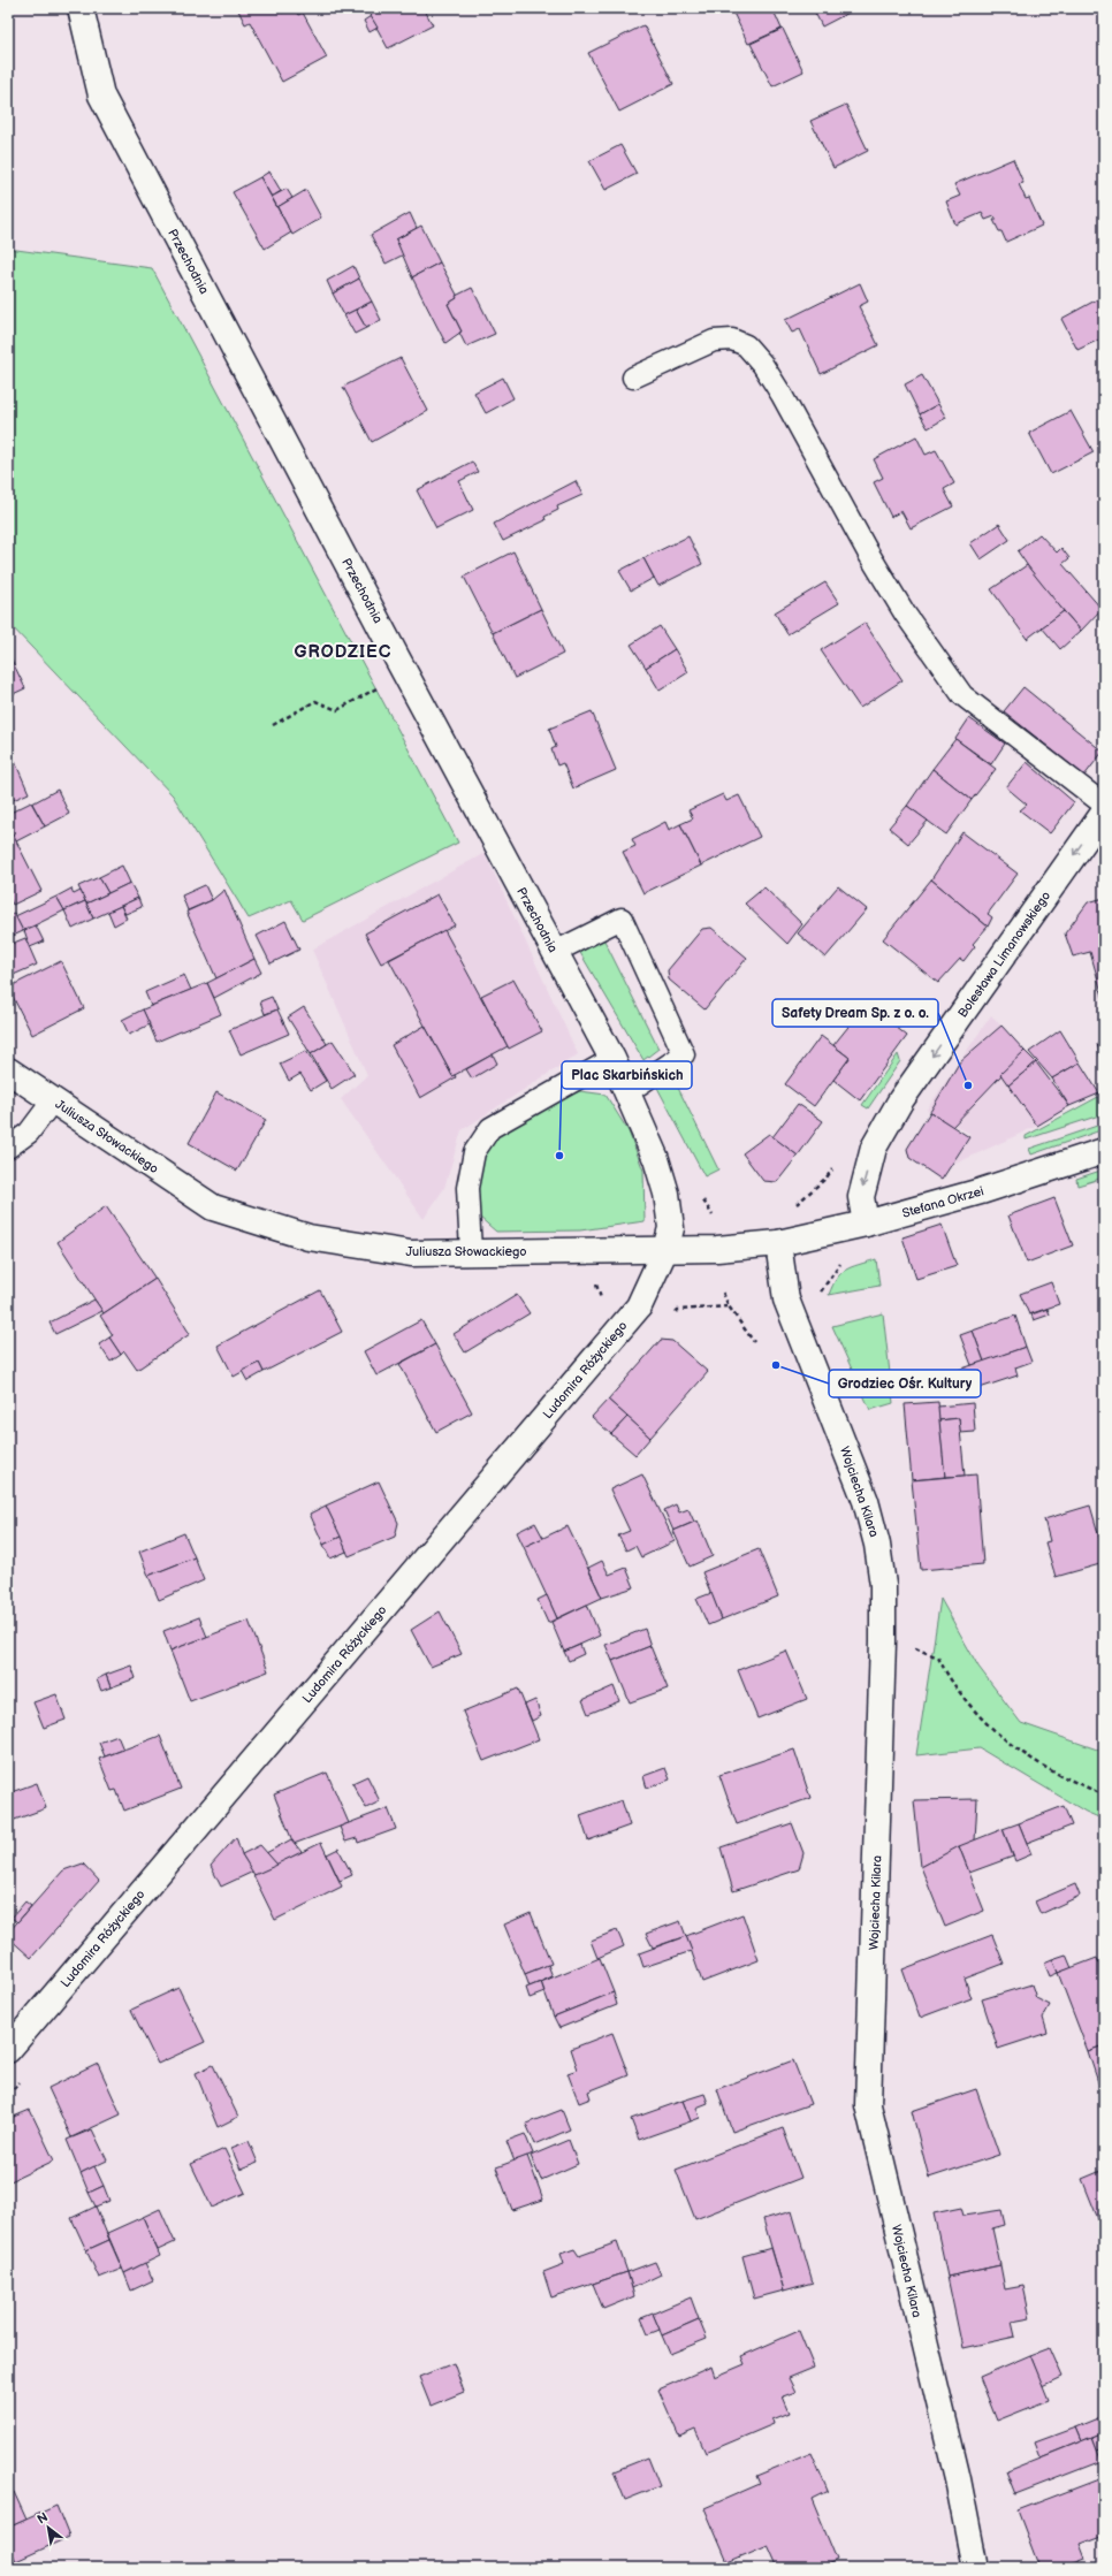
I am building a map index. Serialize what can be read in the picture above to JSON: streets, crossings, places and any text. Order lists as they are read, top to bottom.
{
  "streets": {
    "street": [
      "Przechodnia",
      "Bolesława Limanowskiego",
      "Juliusza Słowackiego",
      "Stefana Okrzei",
      "Ludomira Różyckiego",
      "Wojciecha Kilara"
    ]
  },
  "crossings": [
    ["Przechodnia", "Juliusza Słowackiego"],
    ["Przechodnia", "Ludomira Różyckiego"],
    ["Bolesława Limanowskiego", "Stefana Okrzei"],
    ["Juliusza Słowackiego", "Stefana Okrzei"],
    ["Juliusza Słowackiego", "Ludomira Różyckiego"],
    ["Juliusza Słowackiego", "Wojciecha Kilara"],
    ["Stefana Okrzei", "Wojciecha Kilara"]
  ],
  "one_way": ["Bolesława Limanowskiego"],
  "districts": ["GRODZIEC"],
  "places": ["Safety Dream Sp. z o. o.", "Plac Skarbińskich", "Grodziec Ośr. Kultury"],
  "north": "top left"
}
